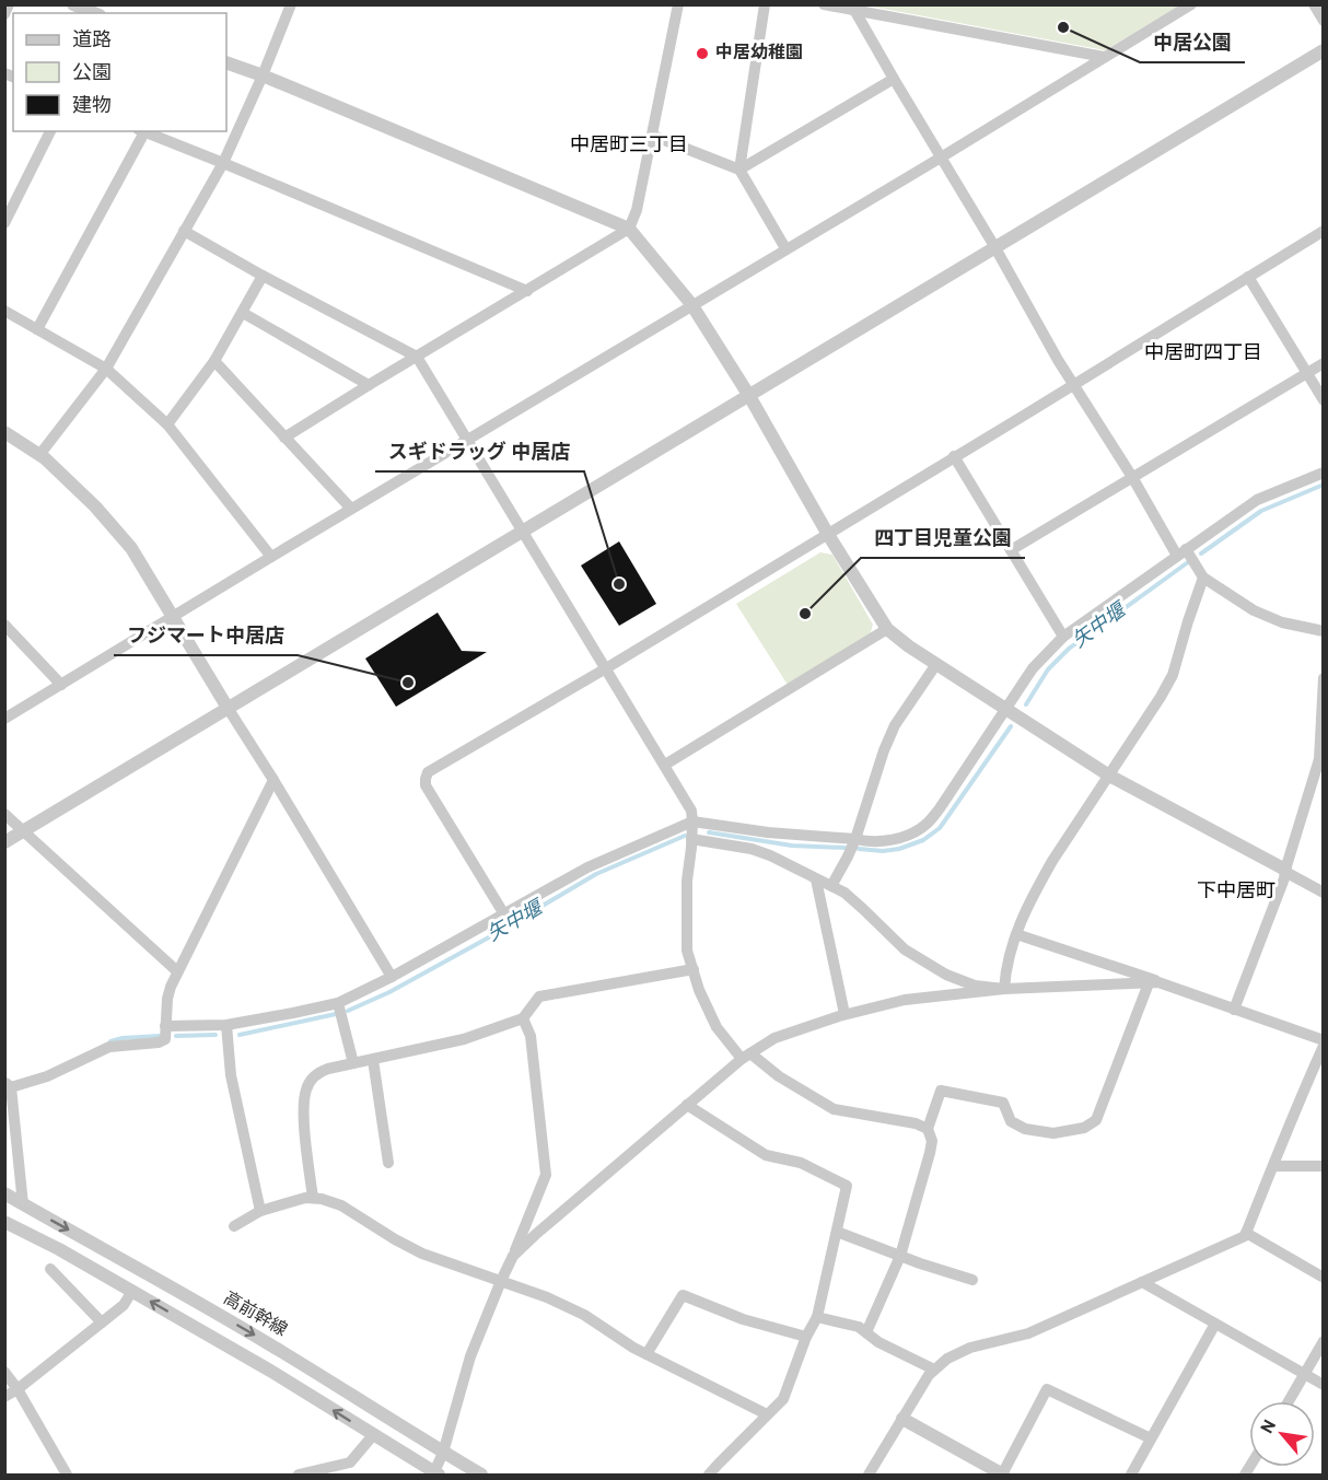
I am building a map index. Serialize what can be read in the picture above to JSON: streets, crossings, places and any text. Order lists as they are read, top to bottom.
{
  "streets": {
    "street": ["高前幹線"]
  },
  "districts": ["中居町三丁目", "中居町四丁目", "下中居町"],
  "water": ["矢中堰"],
  "places": [
    "中居公園",
    "中居幼稚園",
    "スギドラッグ 中居店",
    "四丁目児童公園",
    "フジマート中居店"
  ],
  "legend": ["道路", "公園", "建物"],
  "north": "top left"
}
